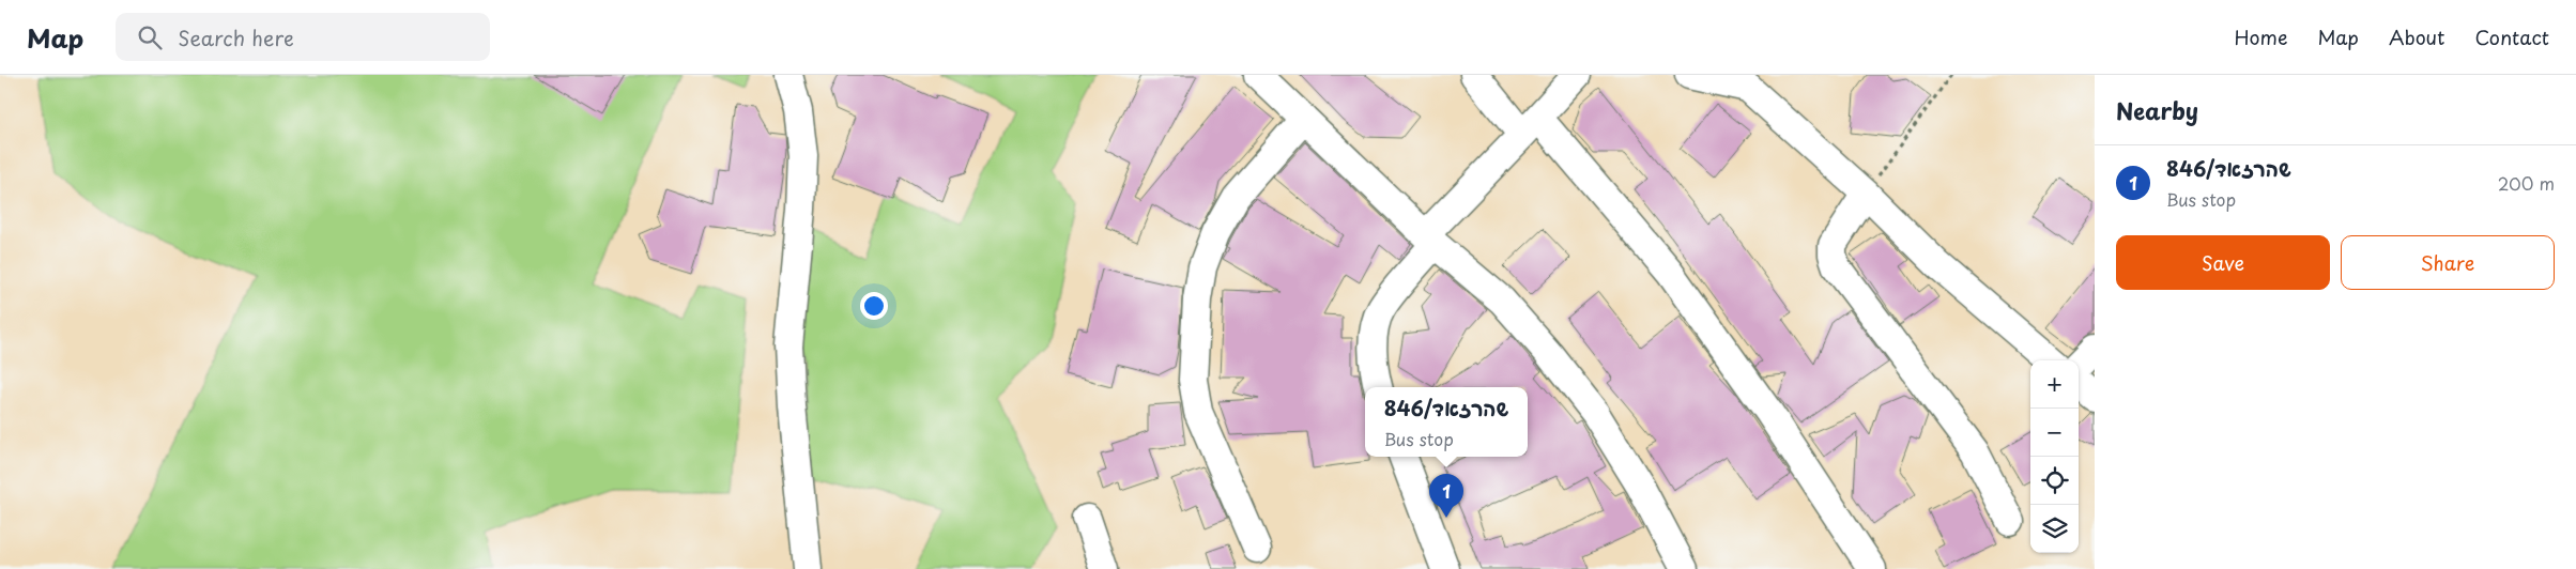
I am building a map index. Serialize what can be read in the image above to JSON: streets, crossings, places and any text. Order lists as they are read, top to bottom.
{
  "page": {
    "header": "Map",
    "search": "Search here",
    "nav": [
      "Home",
      "Map",
      "About",
      "Contact"
    ],
    "heading": "Nearby",
    "list": [
      {
        "mark": "1",
        "name": "846/שהרזאד",
        "note": "Bus stop",
        "value": "200 m"
      }
    ],
    "buttons": ["Save", "Share"],
    "map_buttons": ["+", "−"],
    "popup": ["846/שהרזאד", "Bus stop"],
    "pins": "1"
  }
}
